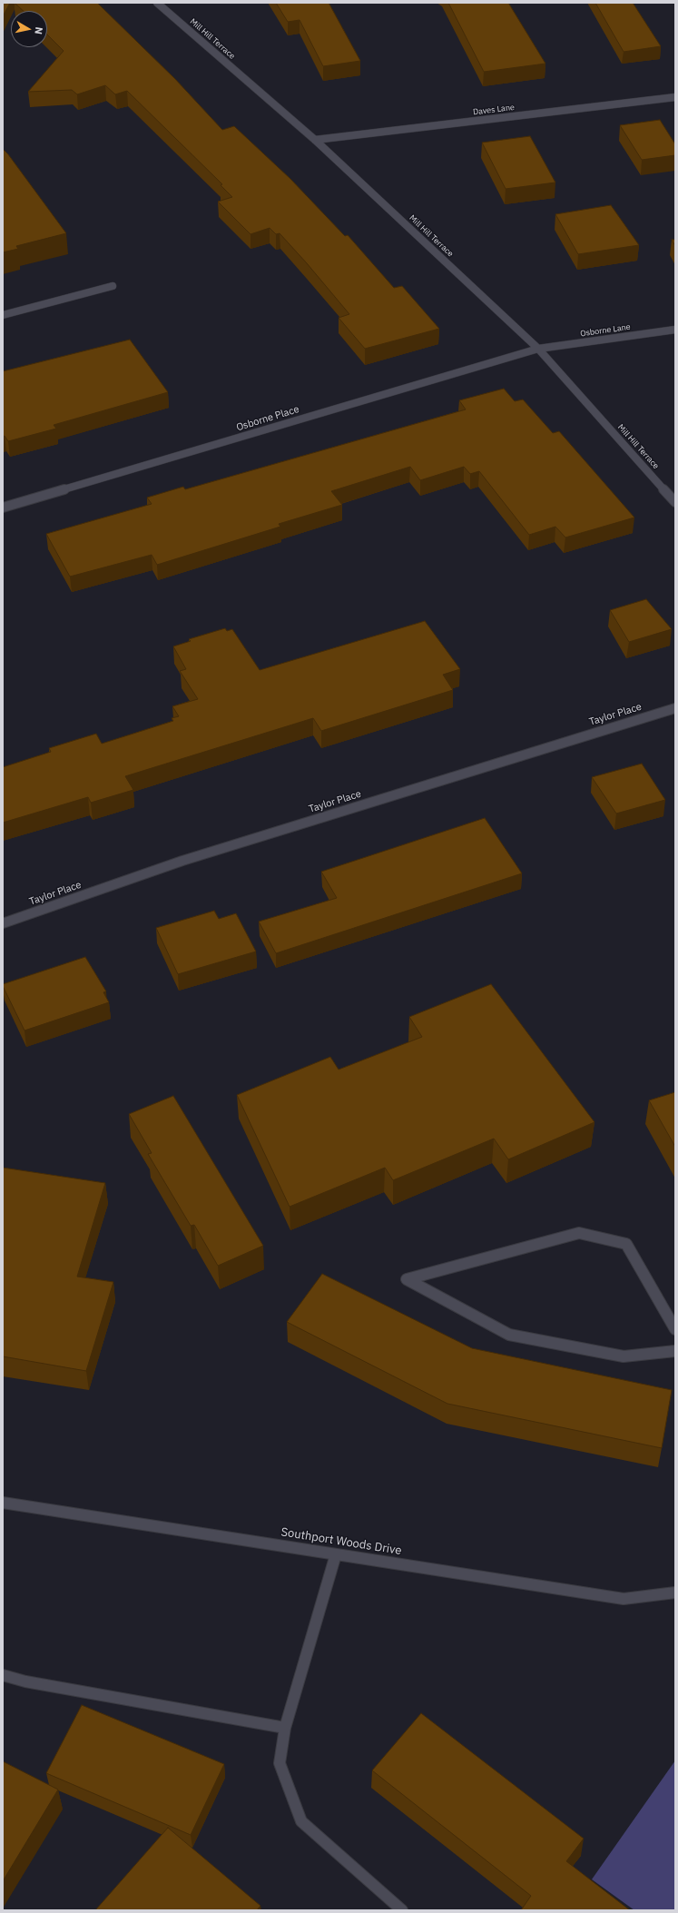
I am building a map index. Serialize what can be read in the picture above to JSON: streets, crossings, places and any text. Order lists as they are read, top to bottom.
{
  "streets": {
    "street": [
      "Mill Hill Terrace",
      "Daves Lane",
      "Osborne Lane",
      "Osborne Place",
      "Taylor Place",
      "Southport Woods Drive"
    ]
  },
  "crossings": [
    ["Mill Hill Terrace", "Daves Lane"],
    ["Mill Hill Terrace", "Osborne Lane"],
    ["Mill Hill Terrace", "Osborne Place"],
    ["Osborne Lane", "Osborne Place"]
  ],
  "north": "right"
}
